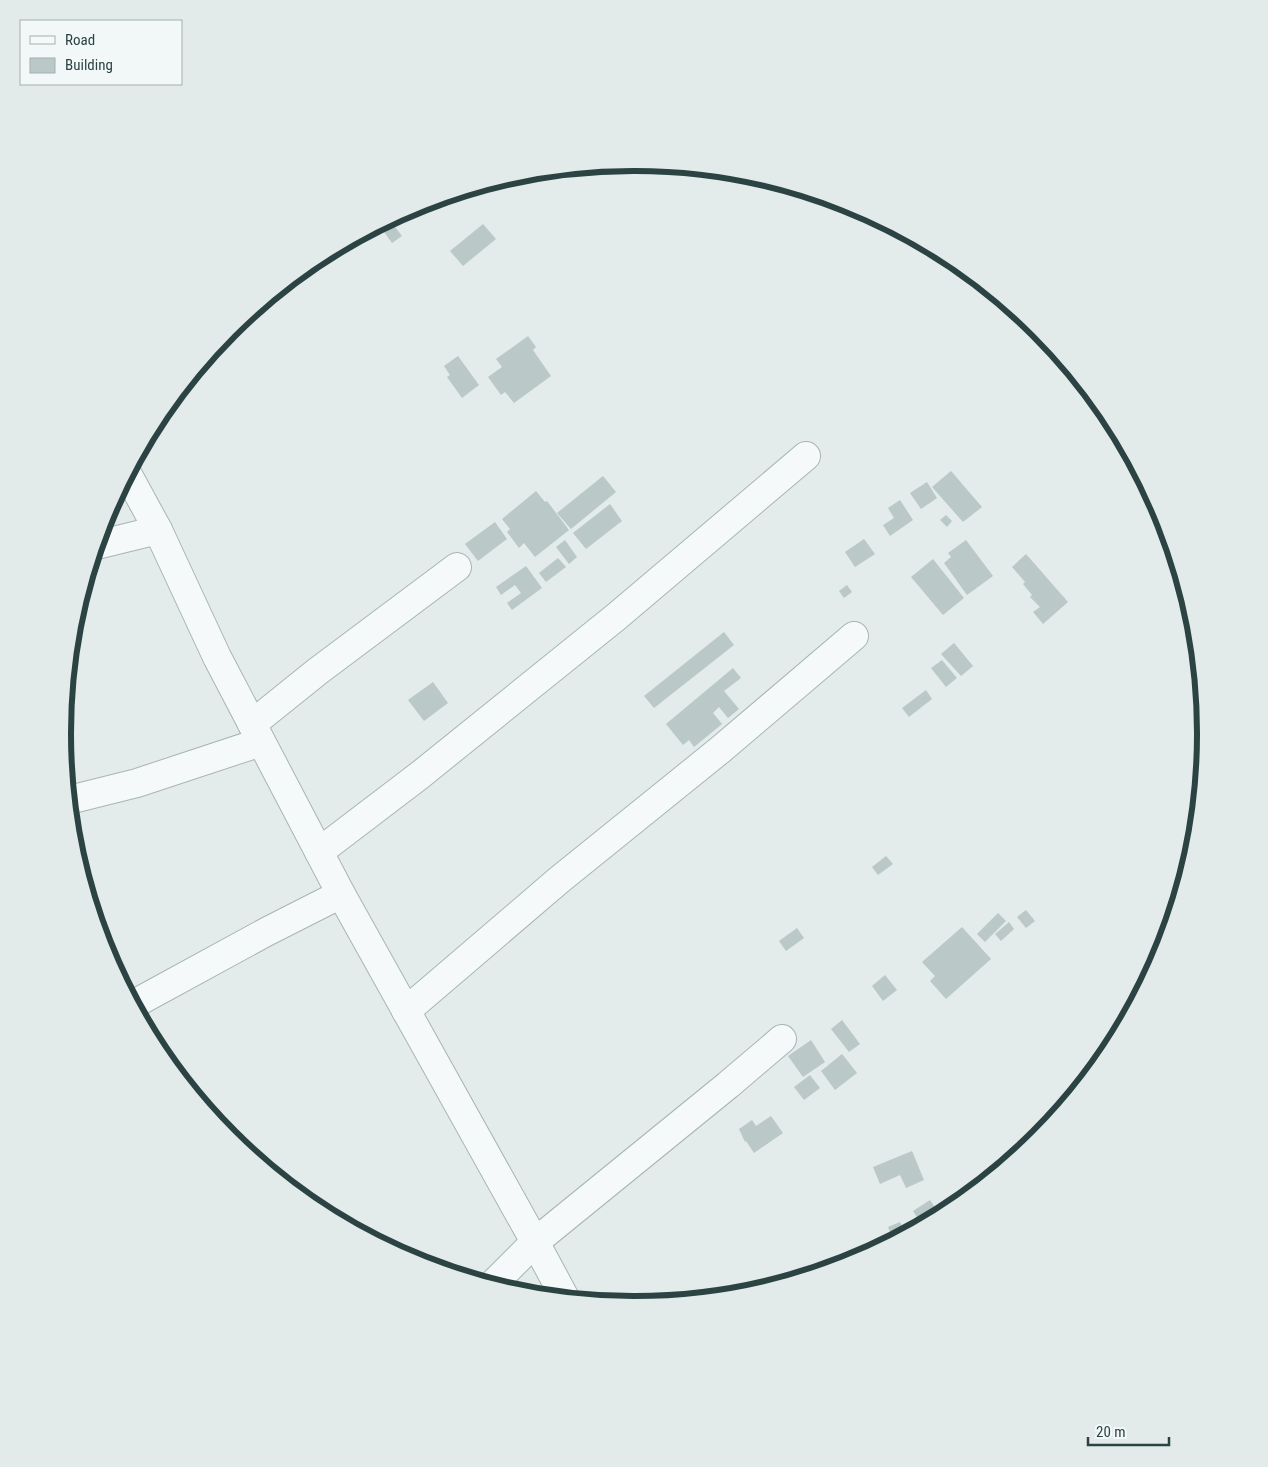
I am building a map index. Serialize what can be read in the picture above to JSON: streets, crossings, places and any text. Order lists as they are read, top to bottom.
{
  "legend": ["Road", "Building"],
  "scale_bar": "20 m"
}
